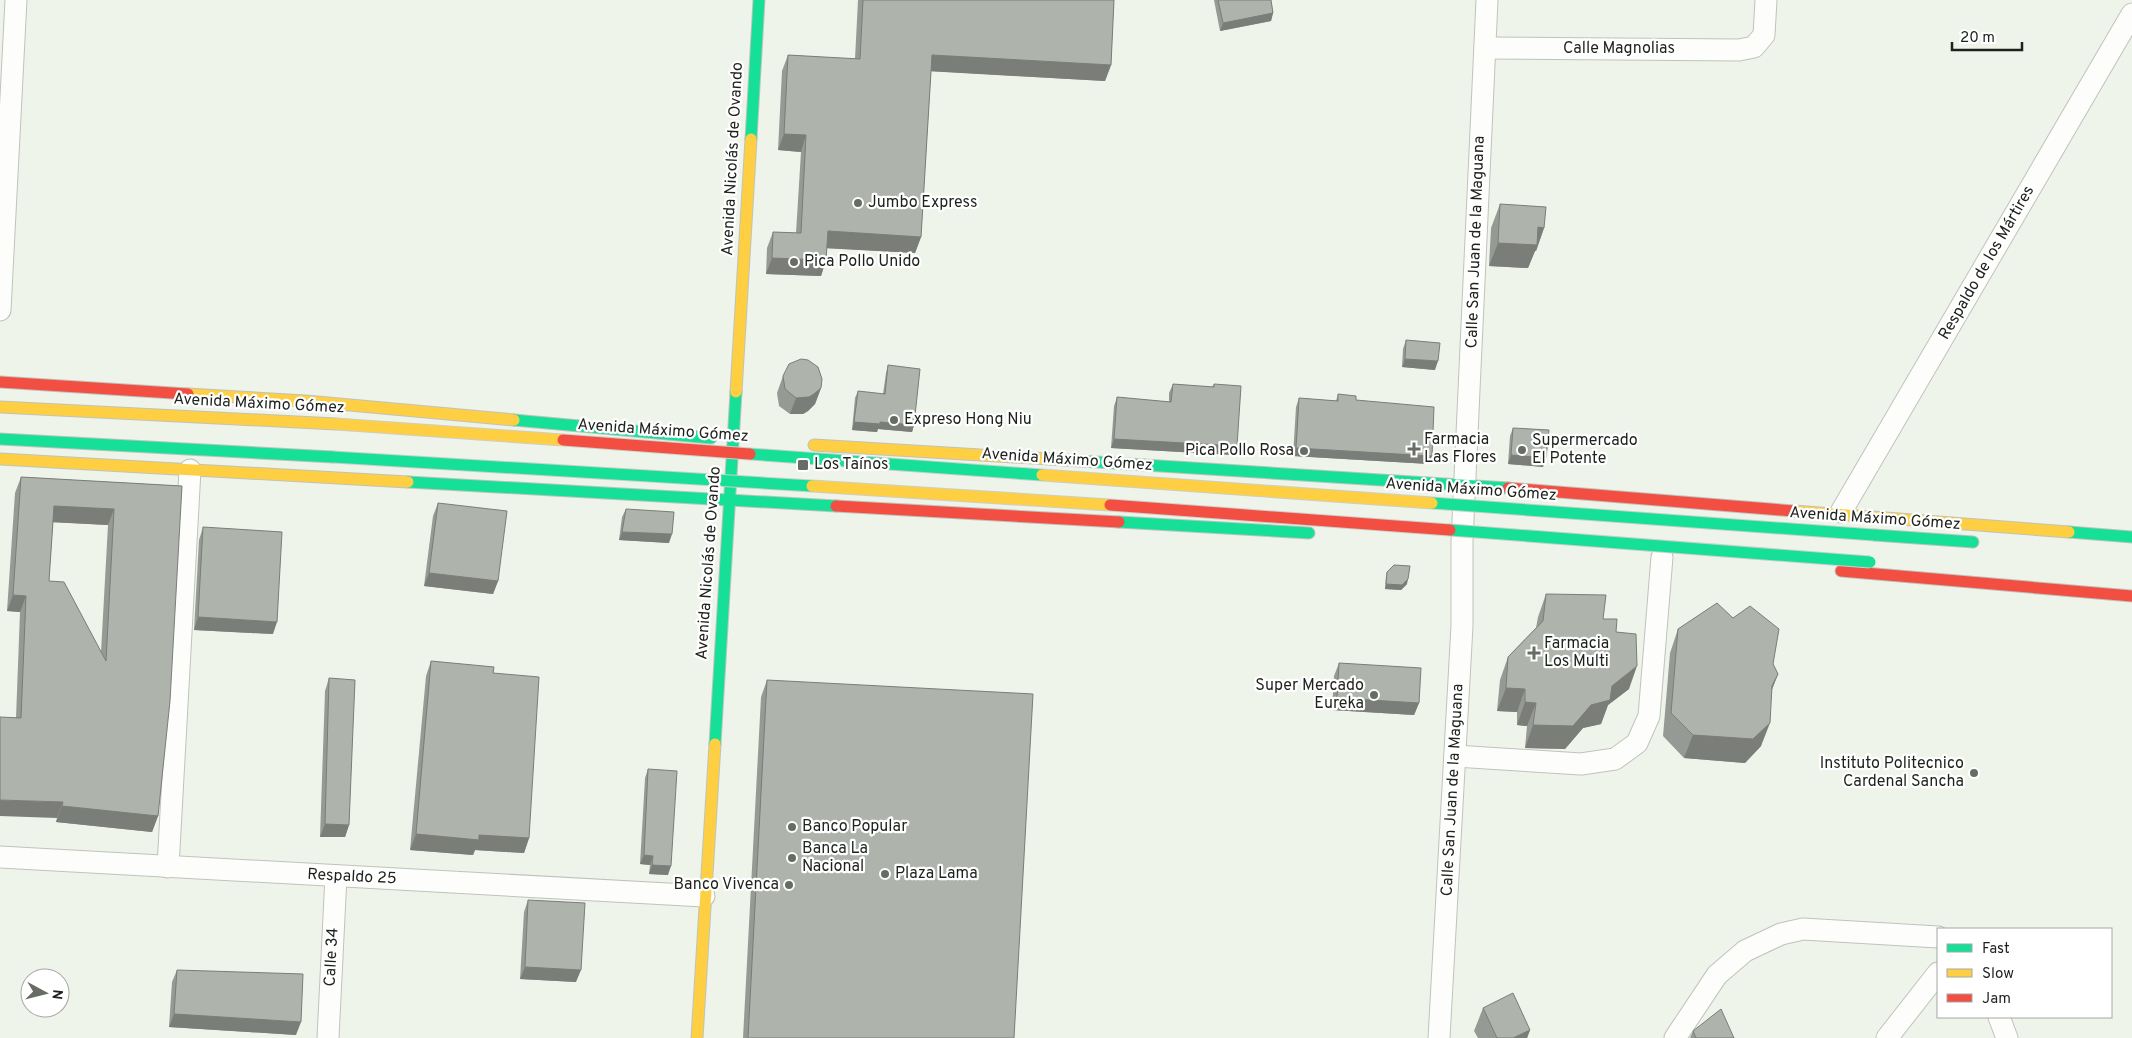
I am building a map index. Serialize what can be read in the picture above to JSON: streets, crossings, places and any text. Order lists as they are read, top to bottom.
{
  "streets": {
    "main road": ["Avenida Nicolás de Ovando", "Avenida Máximo Gómez"],
    "street": [
      "Calle Magnolias",
      "Calle San Juan de la Maguana",
      "Respaldo de los Mártires",
      "Respaldo 25",
      "Calle 34"
    ]
  },
  "crossings": [
    ["Calle Magnolias", "Calle San Juan de la Maguana"],
    ["Avenida Nicolás de Ovando", "Respaldo 25"],
    ["Respaldo 25", "Calle 34"]
  ],
  "places": {
    "other": [
      "Jumbo Express",
      "Pica Pollo Unido",
      "Expreso Hong Niu",
      "Supermercado El Potente",
      "Pica Pollo Rosa",
      "Super Mercado Eureka",
      "Instituto Politecnico Cardenal Sancha",
      "Banco Popular",
      "Banca La Nacional",
      "Plaza Lama",
      "Banco Vivenca"
    ],
    "health": ["Farmacia Las Flores", "Farmacia Los Multi"],
    "transit": ["Los Taínos"]
  },
  "legend": ["Fast", "Slow", "Jam"],
  "scale_bar": "20 m",
  "north": "right"
}
